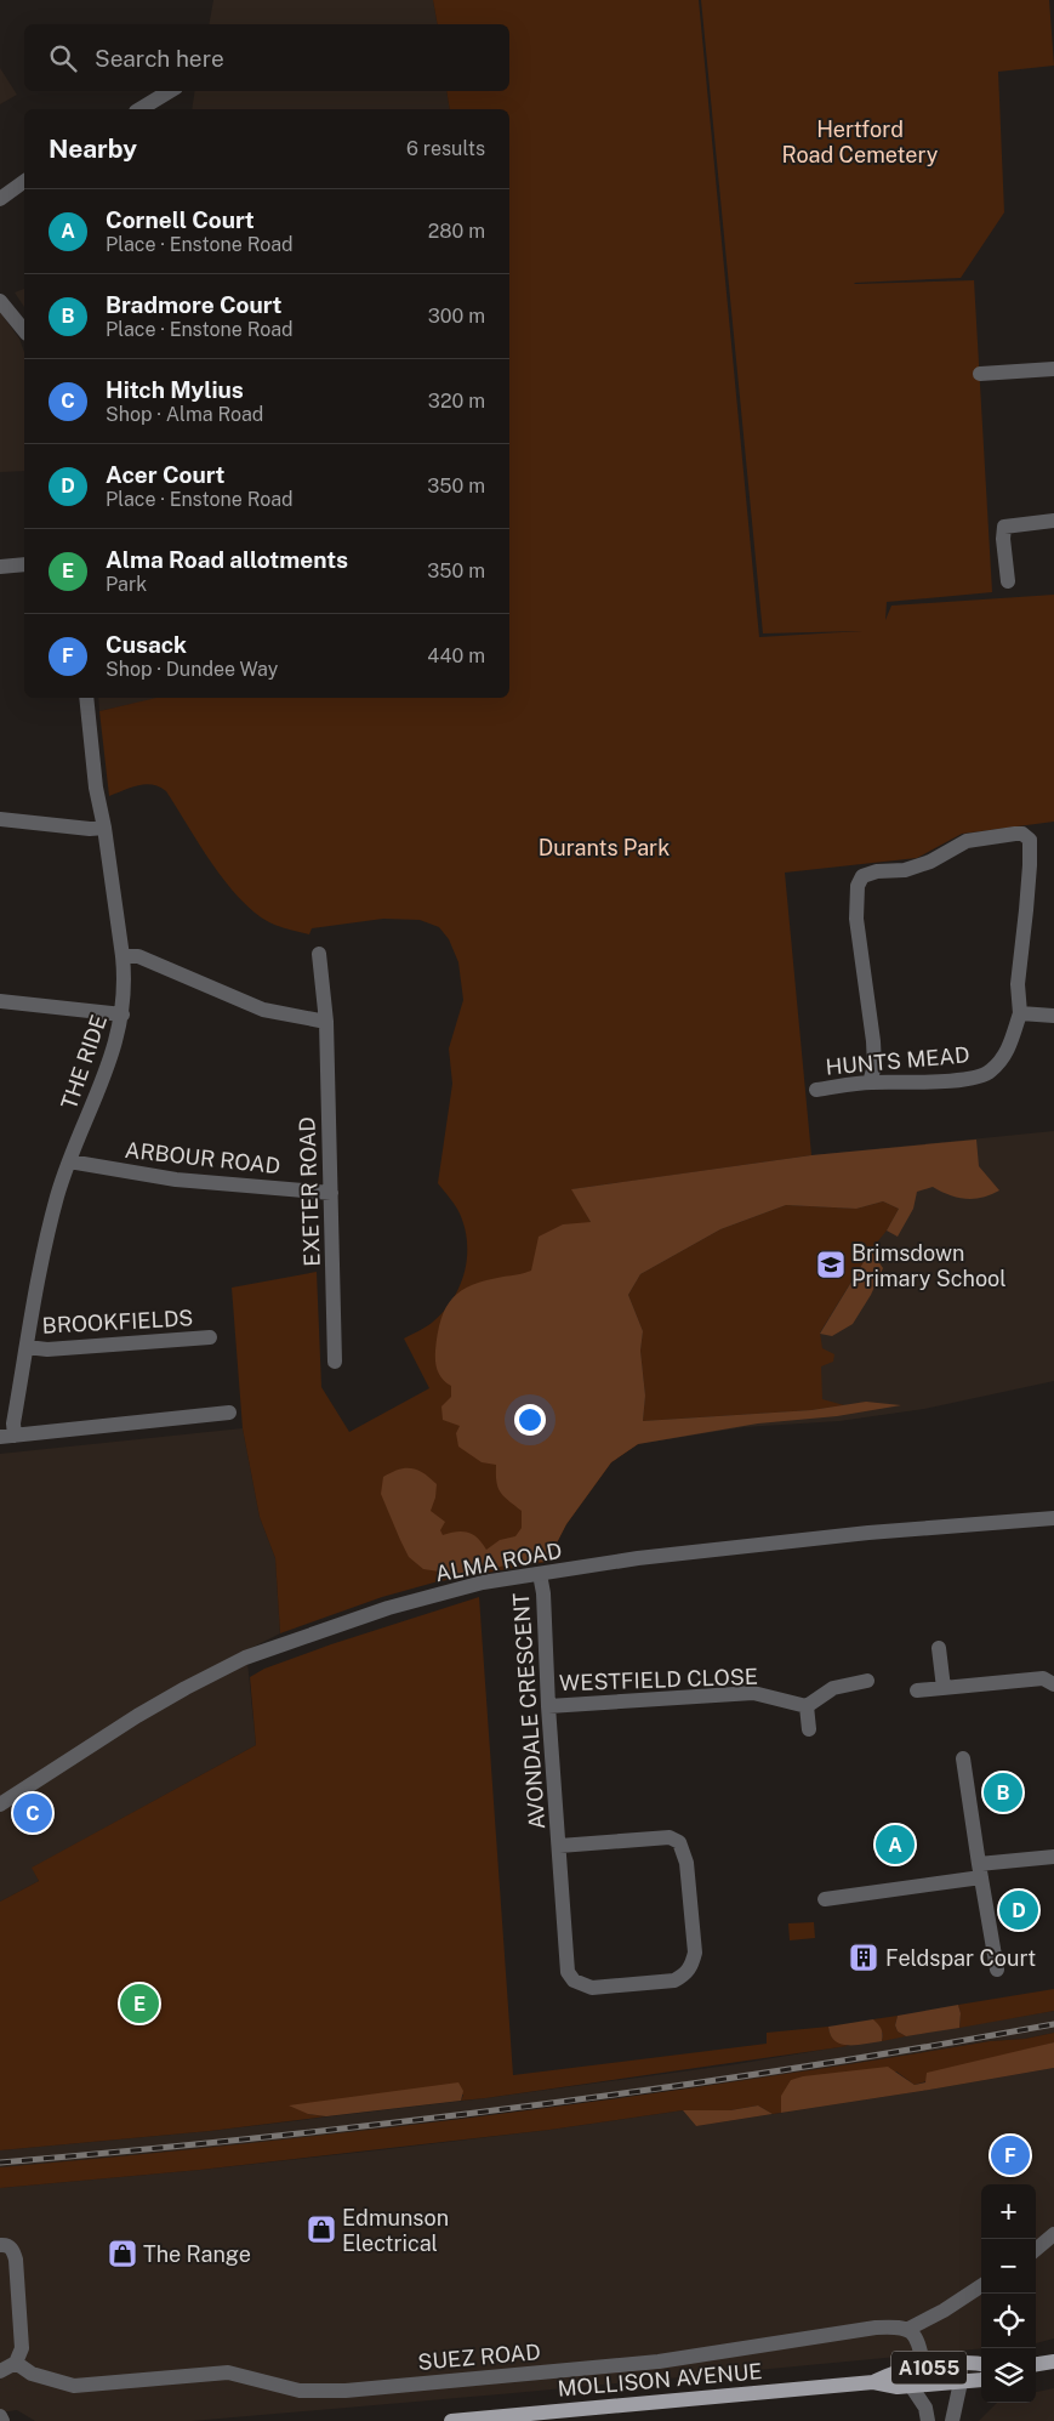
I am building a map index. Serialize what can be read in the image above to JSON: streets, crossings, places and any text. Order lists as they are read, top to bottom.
{
  "streets": {
    "main road": ["A1055", "MOLLISON AVENUE"],
    "street": [
      "HUNTS MEAD",
      "THE RIDE",
      "ARBOUR ROAD",
      "EXETER ROAD",
      "BROOKFIELDS",
      "ALMA ROAD",
      "WESTFIELD CLOSE",
      "AVONDALE CRESCENT",
      "SUEZ ROAD"
    ]
  },
  "crossings": [
    ["THE RIDE", "ARBOUR ROAD"],
    ["THE RIDE", "BROOKFIELDS"],
    ["ARBOUR ROAD", "EXETER ROAD"],
    ["ALMA ROAD", "AVONDALE CRESCENT"],
    ["WESTFIELD CLOSE", "AVONDALE CRESCENT"]
  ],
  "parks": ["Hertford Road Cemetery", "Durants Park"],
  "places": {
    "school or university": ["Brimsdown Primary School"],
    "building": ["Feldspar Court"],
    "shop": ["Edmunson Electrical", "The Range"]
  },
  "page": {
    "search": "Search here",
    "heading": ["Nearby", "6 results"],
    "list": [
      {
        "mark": "A",
        "name": "Cornell Court",
        "note": "Place · Enstone Road",
        "value": "280 m"
      },
      {
        "mark": "B",
        "name": "Bradmore Court",
        "note": "Place · Enstone Road",
        "value": "300 m"
      },
      {
        "mark": "C",
        "name": "Hitch Mylius",
        "note": "Shop · Alma Road",
        "value": "320 m"
      },
      {
        "mark": "D",
        "name": "Acer Court",
        "note": "Place · Enstone Road",
        "value": "350 m"
      },
      {
        "mark": "E",
        "name": "Alma Road allotments",
        "note": "Park",
        "value": "350 m"
      },
      {
        "mark": "F",
        "name": "Cusack",
        "note": "Shop · Dundee Way",
        "value": "440 m"
      }
    ],
    "pins": [
      "B",
      "C",
      "A",
      "D",
      "E",
      "F"
    ],
    "map_buttons": ["+", "−"]
  }
}
